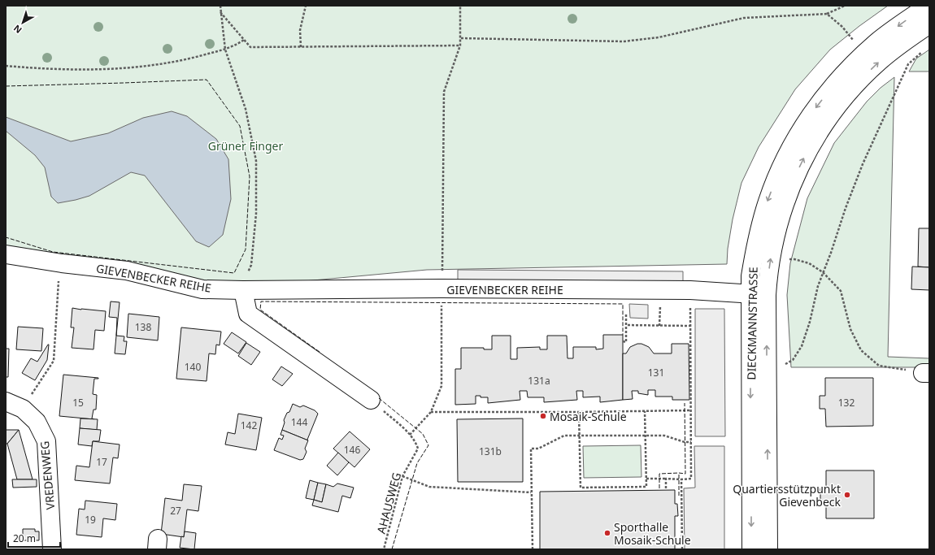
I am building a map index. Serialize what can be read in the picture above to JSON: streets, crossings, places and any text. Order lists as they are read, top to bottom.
{
  "streets": {
    "street": ["GIEVENBECKER REIHE", "DIECKMANNSTRASSE", "VREDENWEG"],
    "path": ["AHAUSWEG"]
  },
  "crossings": [
    ["GIEVENBECKER REIHE", "DIECKMANNSTRASSE"]
  ],
  "parks": ["Grüner Finger"],
  "places": ["Mosaik-Schule", "Quartiersstützpunkt Gievenbeck", "Sporthalle Mosaik-Schule"],
  "house_numbers": [
    "138",
    "140",
    "131",
    "131a",
    "15",
    "132",
    "144",
    "142",
    "146",
    "131b",
    "17",
    "27",
    "19"
  ],
  "scale_bar": "20 m",
  "north": "bottom left"
}
